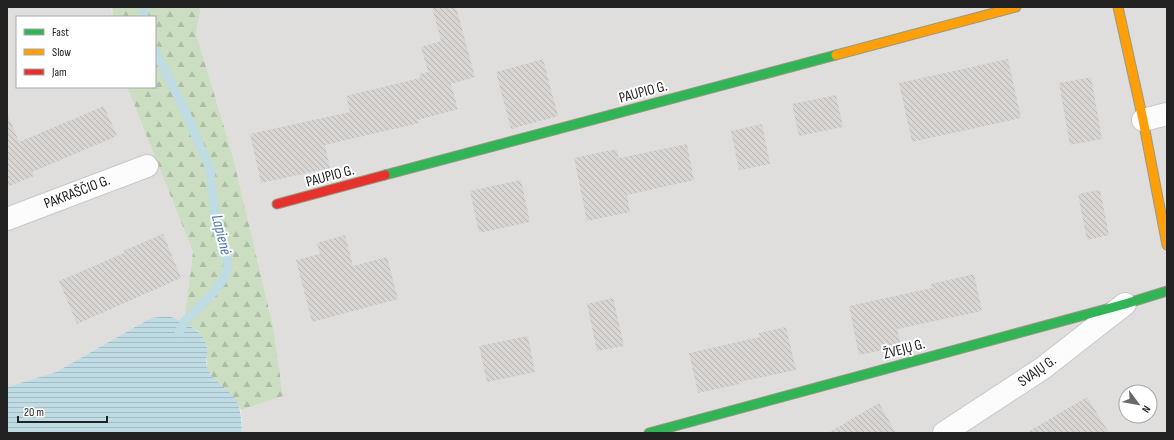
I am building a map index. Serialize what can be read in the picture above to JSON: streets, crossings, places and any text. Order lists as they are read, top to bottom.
{
  "streets": {
    "street": [
      "PAUPIO G.",
      "PAKRAŠČIO G.",
      "ŽVEJŲ G.",
      "SVAJŲ G."
    ]
  },
  "crossings": [
    ["ŽVEJŲ G.", "SVAJŲ G."]
  ],
  "water": ["Lapienė"],
  "legend": ["Fast", "Slow", "Jam"],
  "scale_bar": "20 m",
  "north": "bottom right"
}
